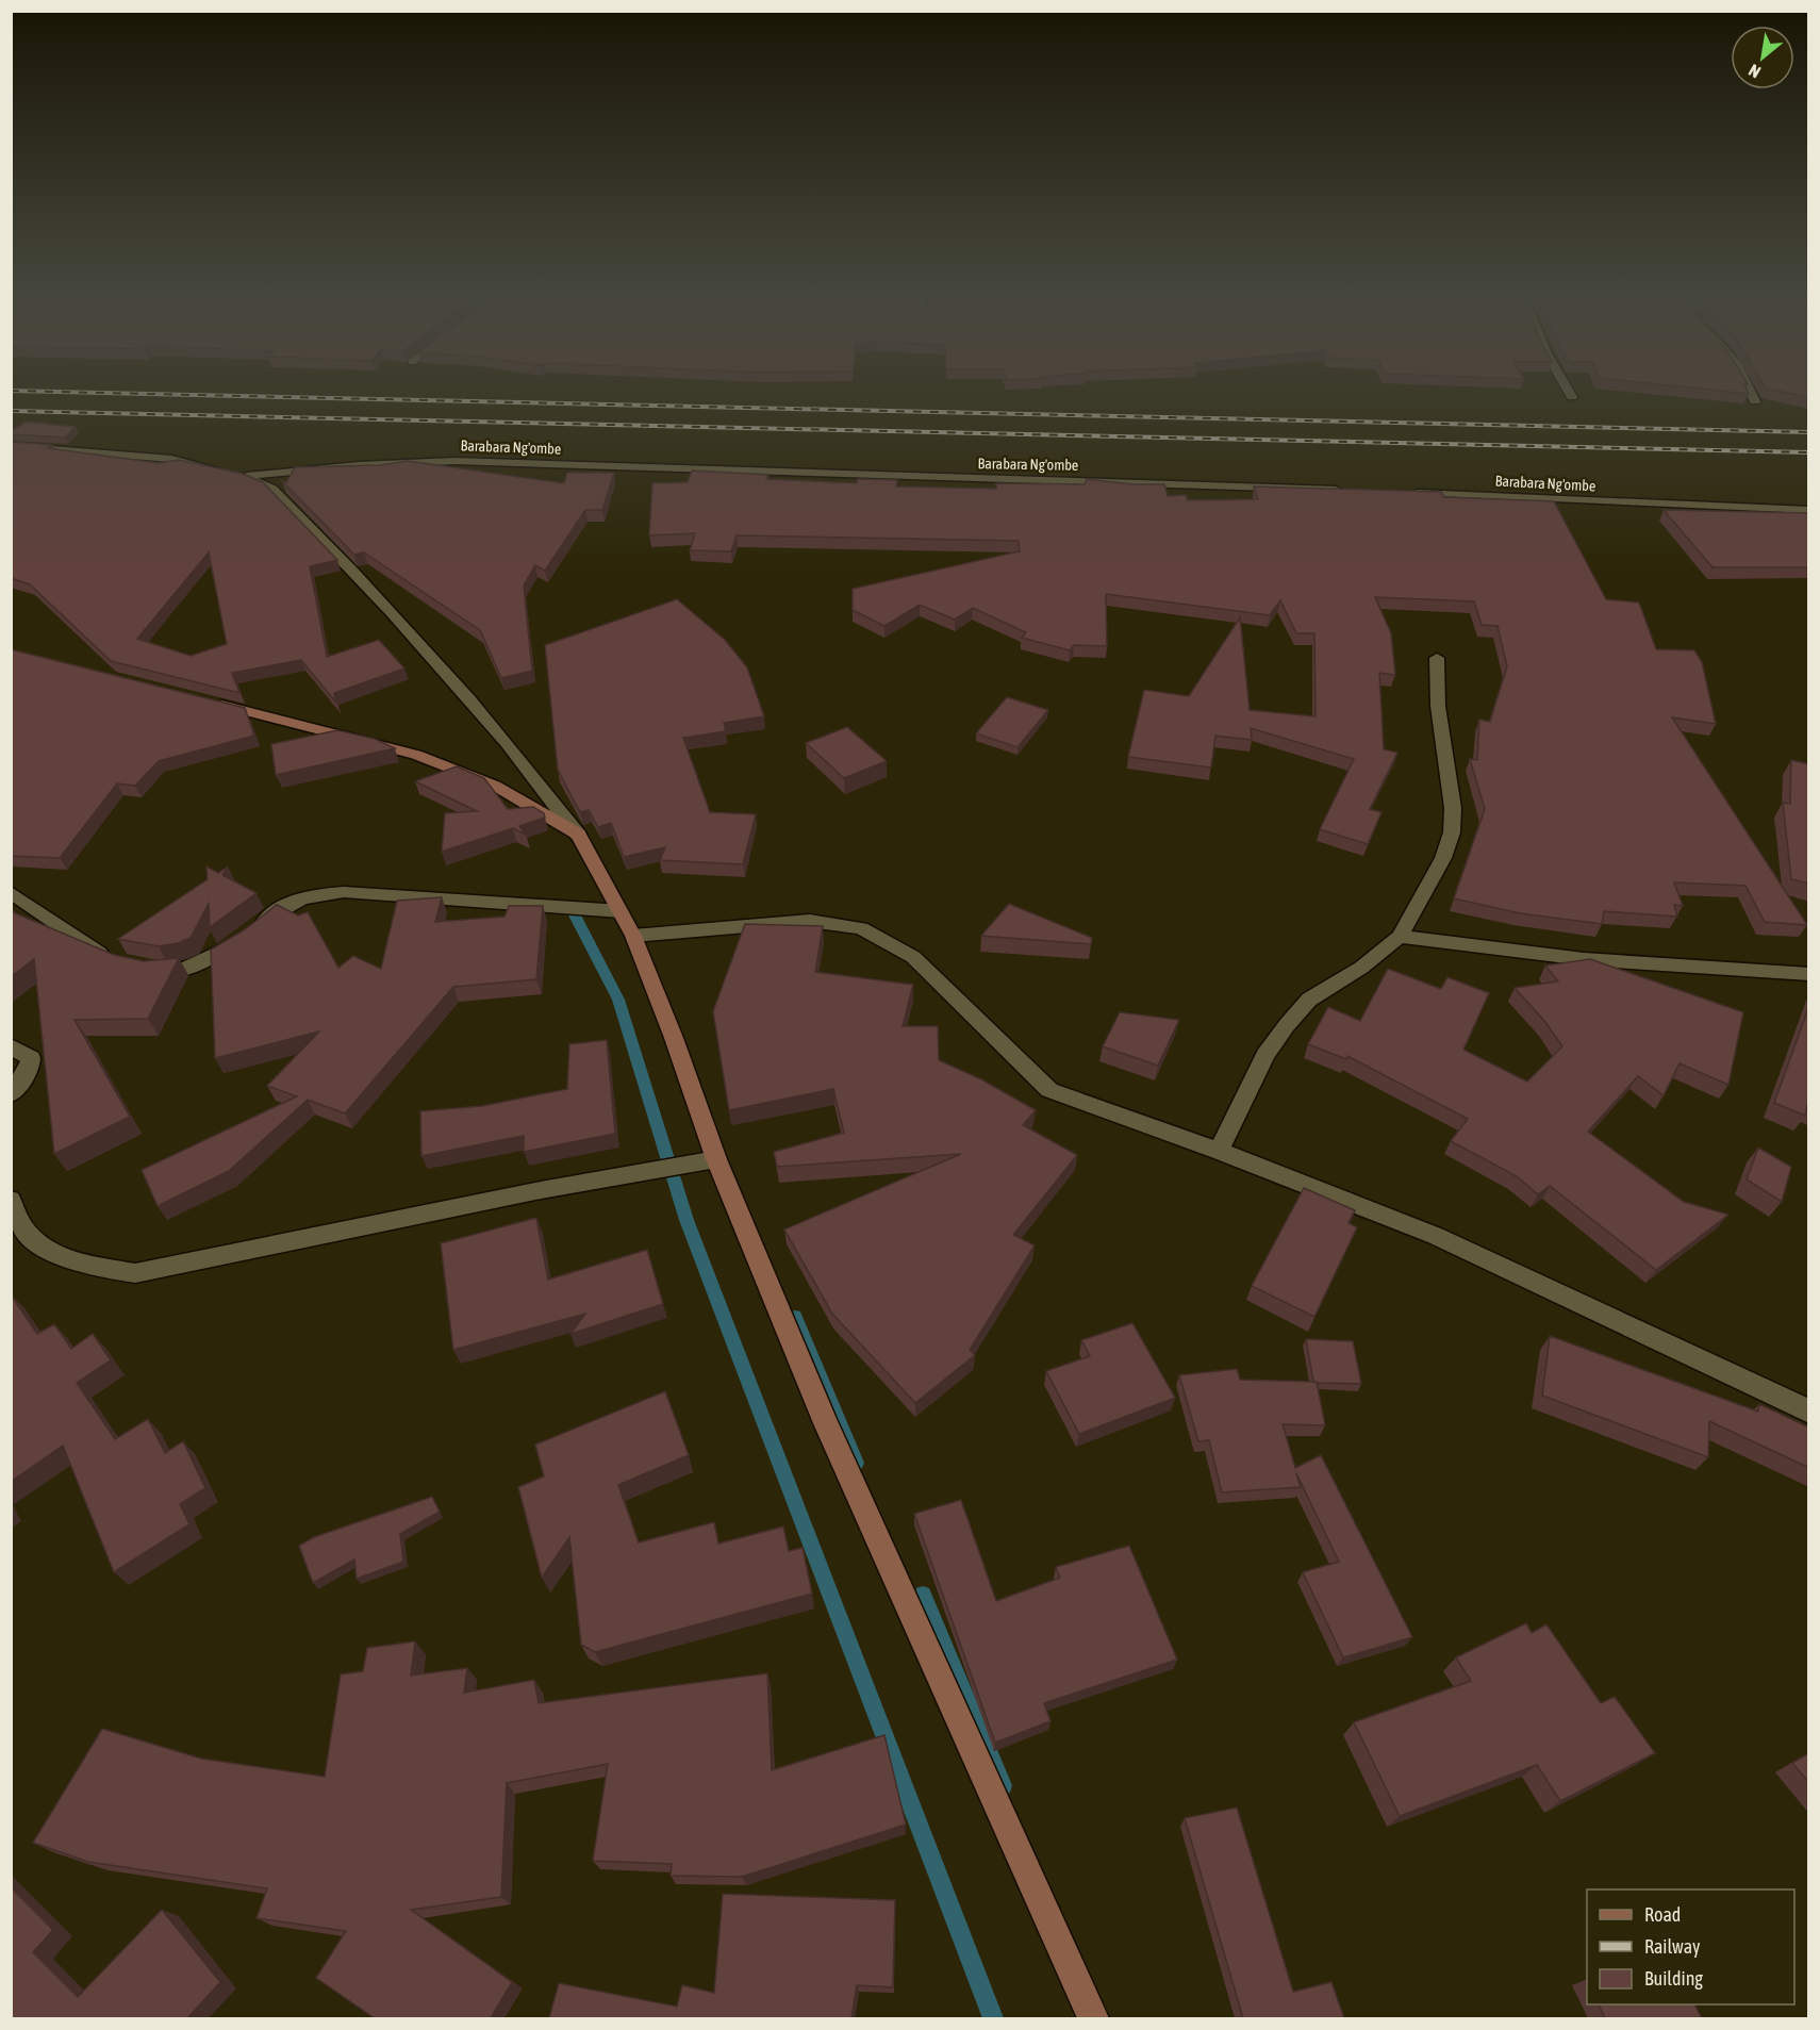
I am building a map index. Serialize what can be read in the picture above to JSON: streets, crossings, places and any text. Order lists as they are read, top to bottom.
{
  "streets": {
    "street": ["Barabara Ng'ombe"]
  },
  "legend": ["Road", "Railway", "Building"],
  "north": "bottom left"
}
